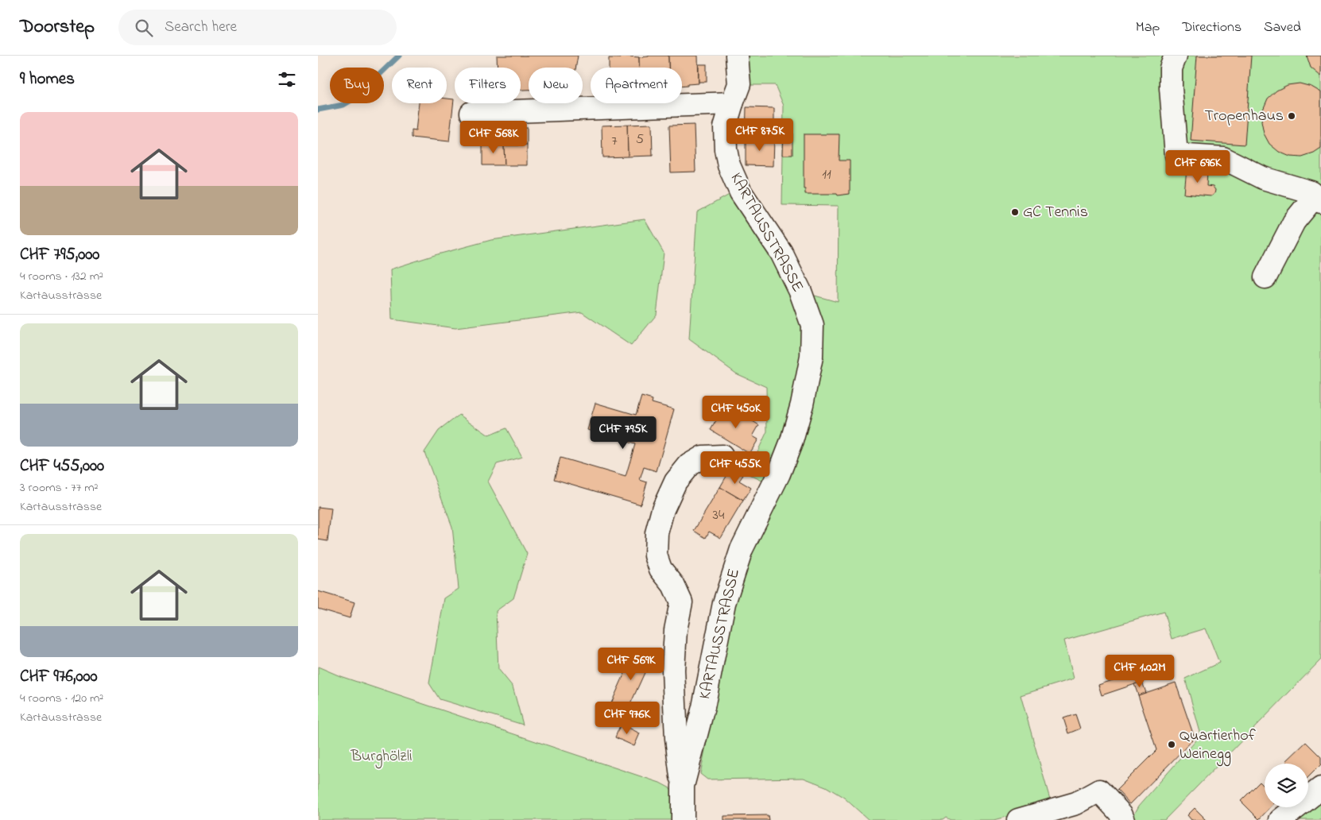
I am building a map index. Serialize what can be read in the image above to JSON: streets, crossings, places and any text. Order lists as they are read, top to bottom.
{
  "streets": {
    "street": ["KARTAUSSTRASSE"]
  },
  "parks": ["Burghölzli"],
  "places": ["Tropenhaus", "GC Tennis", "Quartierhof Weinegg"],
  "house_numbers": [
    "5",
    "7",
    "11",
    "34"
  ],
  "page": {
    "header": "Doorstep",
    "search": "Search here",
    "nav": ["Map", "Directions", "Saved"],
    "heading": "9 homes",
    "chip": [
      "Buy",
      "Rent",
      "Filters",
      "New",
      "Apartment"
    ],
    "list": [
      {
        "name": "CHF 795,000",
        "note": "4 rooms · 132 m² · Kartausstrasse"
      },
      {
        "name": "CHF 455,000",
        "note": "3 rooms · 77 m² · Kartausstrasse"
      },
      {
        "name": "CHF 976,000",
        "note": "4 rooms · 120 m² · Kartausstrasse"
      }
    ],
    "price": [
      "CHF 875K",
      "CHF 568K",
      "CHF 696K",
      "CHF 450K",
      "CHF 795K",
      "CHF 455K",
      "CHF 569K",
      "CHF 1.02M",
      "CHF 976K"
    ]
  }
}
